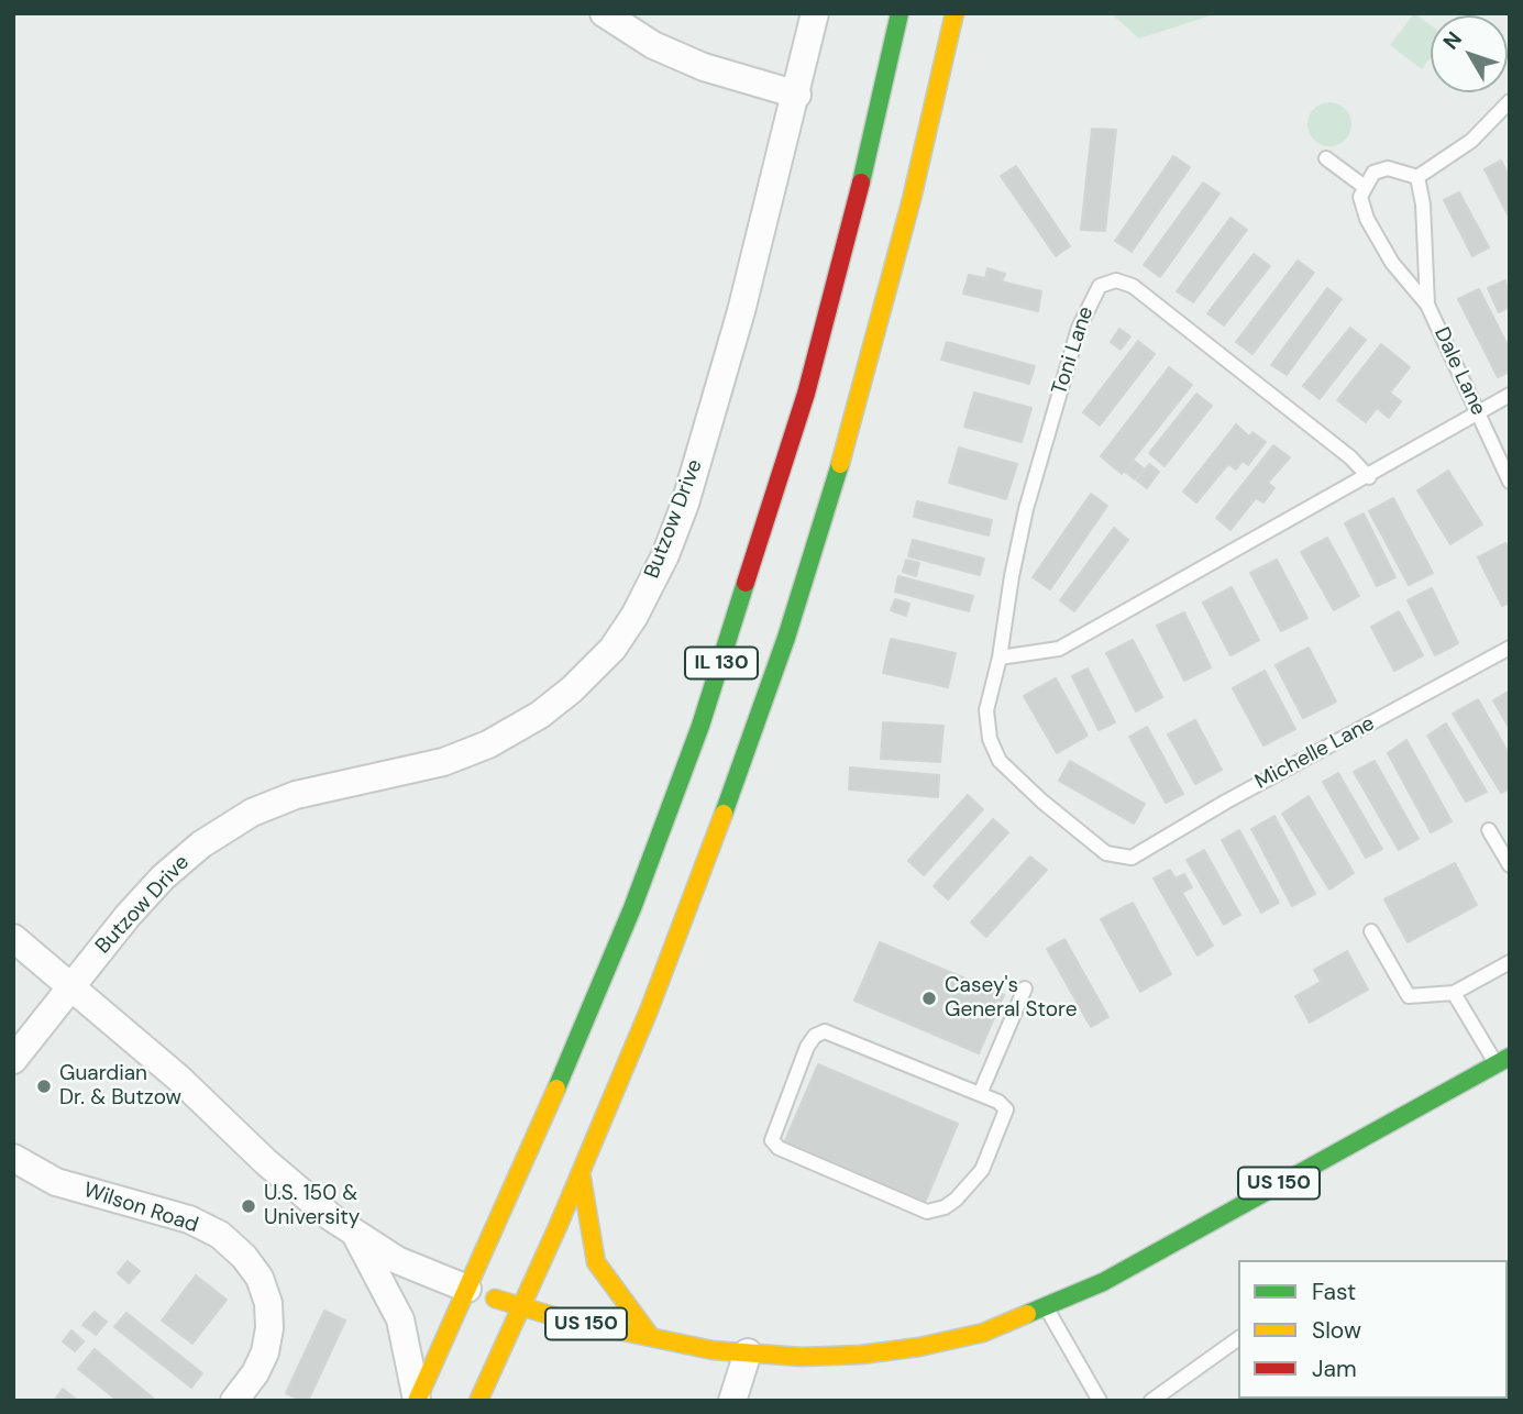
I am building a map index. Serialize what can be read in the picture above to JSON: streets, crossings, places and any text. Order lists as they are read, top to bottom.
{
  "streets": {
    "main road": ["IL 130", "US 150"],
    "street": ["Butzow Drive", "Wilson Road"],
    "lane": ["Toni Lane", "Dale Lane", "Michelle Lane"]
  },
  "crossings": [
    ["Toni Lane", "Michelle Lane"],
    ["IL 130", "US 150"]
  ],
  "places": ["Casey's General Store", "Guardian Dr. & Butzow", "U.S. 150 & University"],
  "legend": ["Fast", "Slow", "Jam"],
  "north": "top left"
}
